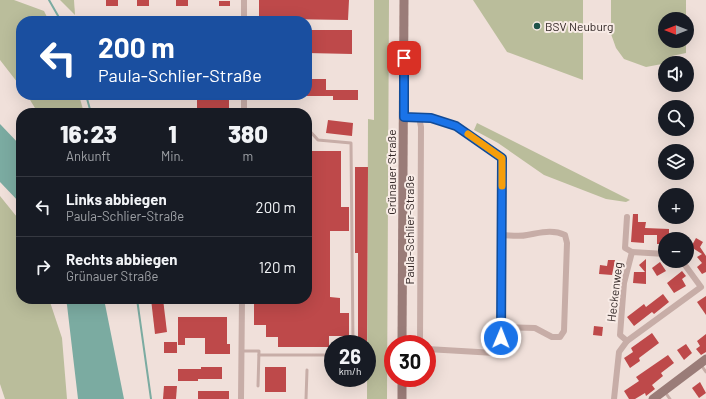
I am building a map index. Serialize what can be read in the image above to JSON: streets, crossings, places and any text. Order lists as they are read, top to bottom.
{
  "streets": {
    "street": ["Grünauer Straße", "Paula-Schlier-Straße", "Heckenweg"]
  },
  "places": ["BSV Neuburg"],
  "north": "left",
  "page": {
    "map_buttons": ["+", "−"],
    "turn": ["200 m", "Paula-Schlier-Straße"],
    "eta": [
      "16:23",
      "Ankunft",
      "1",
      "Min.",
      "380",
      "m"
    ],
    "list": [
      {
        "name": "Links abbiegen",
        "note": "Paula-Schlier-Straße",
        "value": "200 m"
      },
      {
        "name": "Rechts abbiegen",
        "note": "Grünauer Straße",
        "value": "120 m"
      }
    ],
    "speed": "26 km/h",
    "limit": "30"
  }
}
